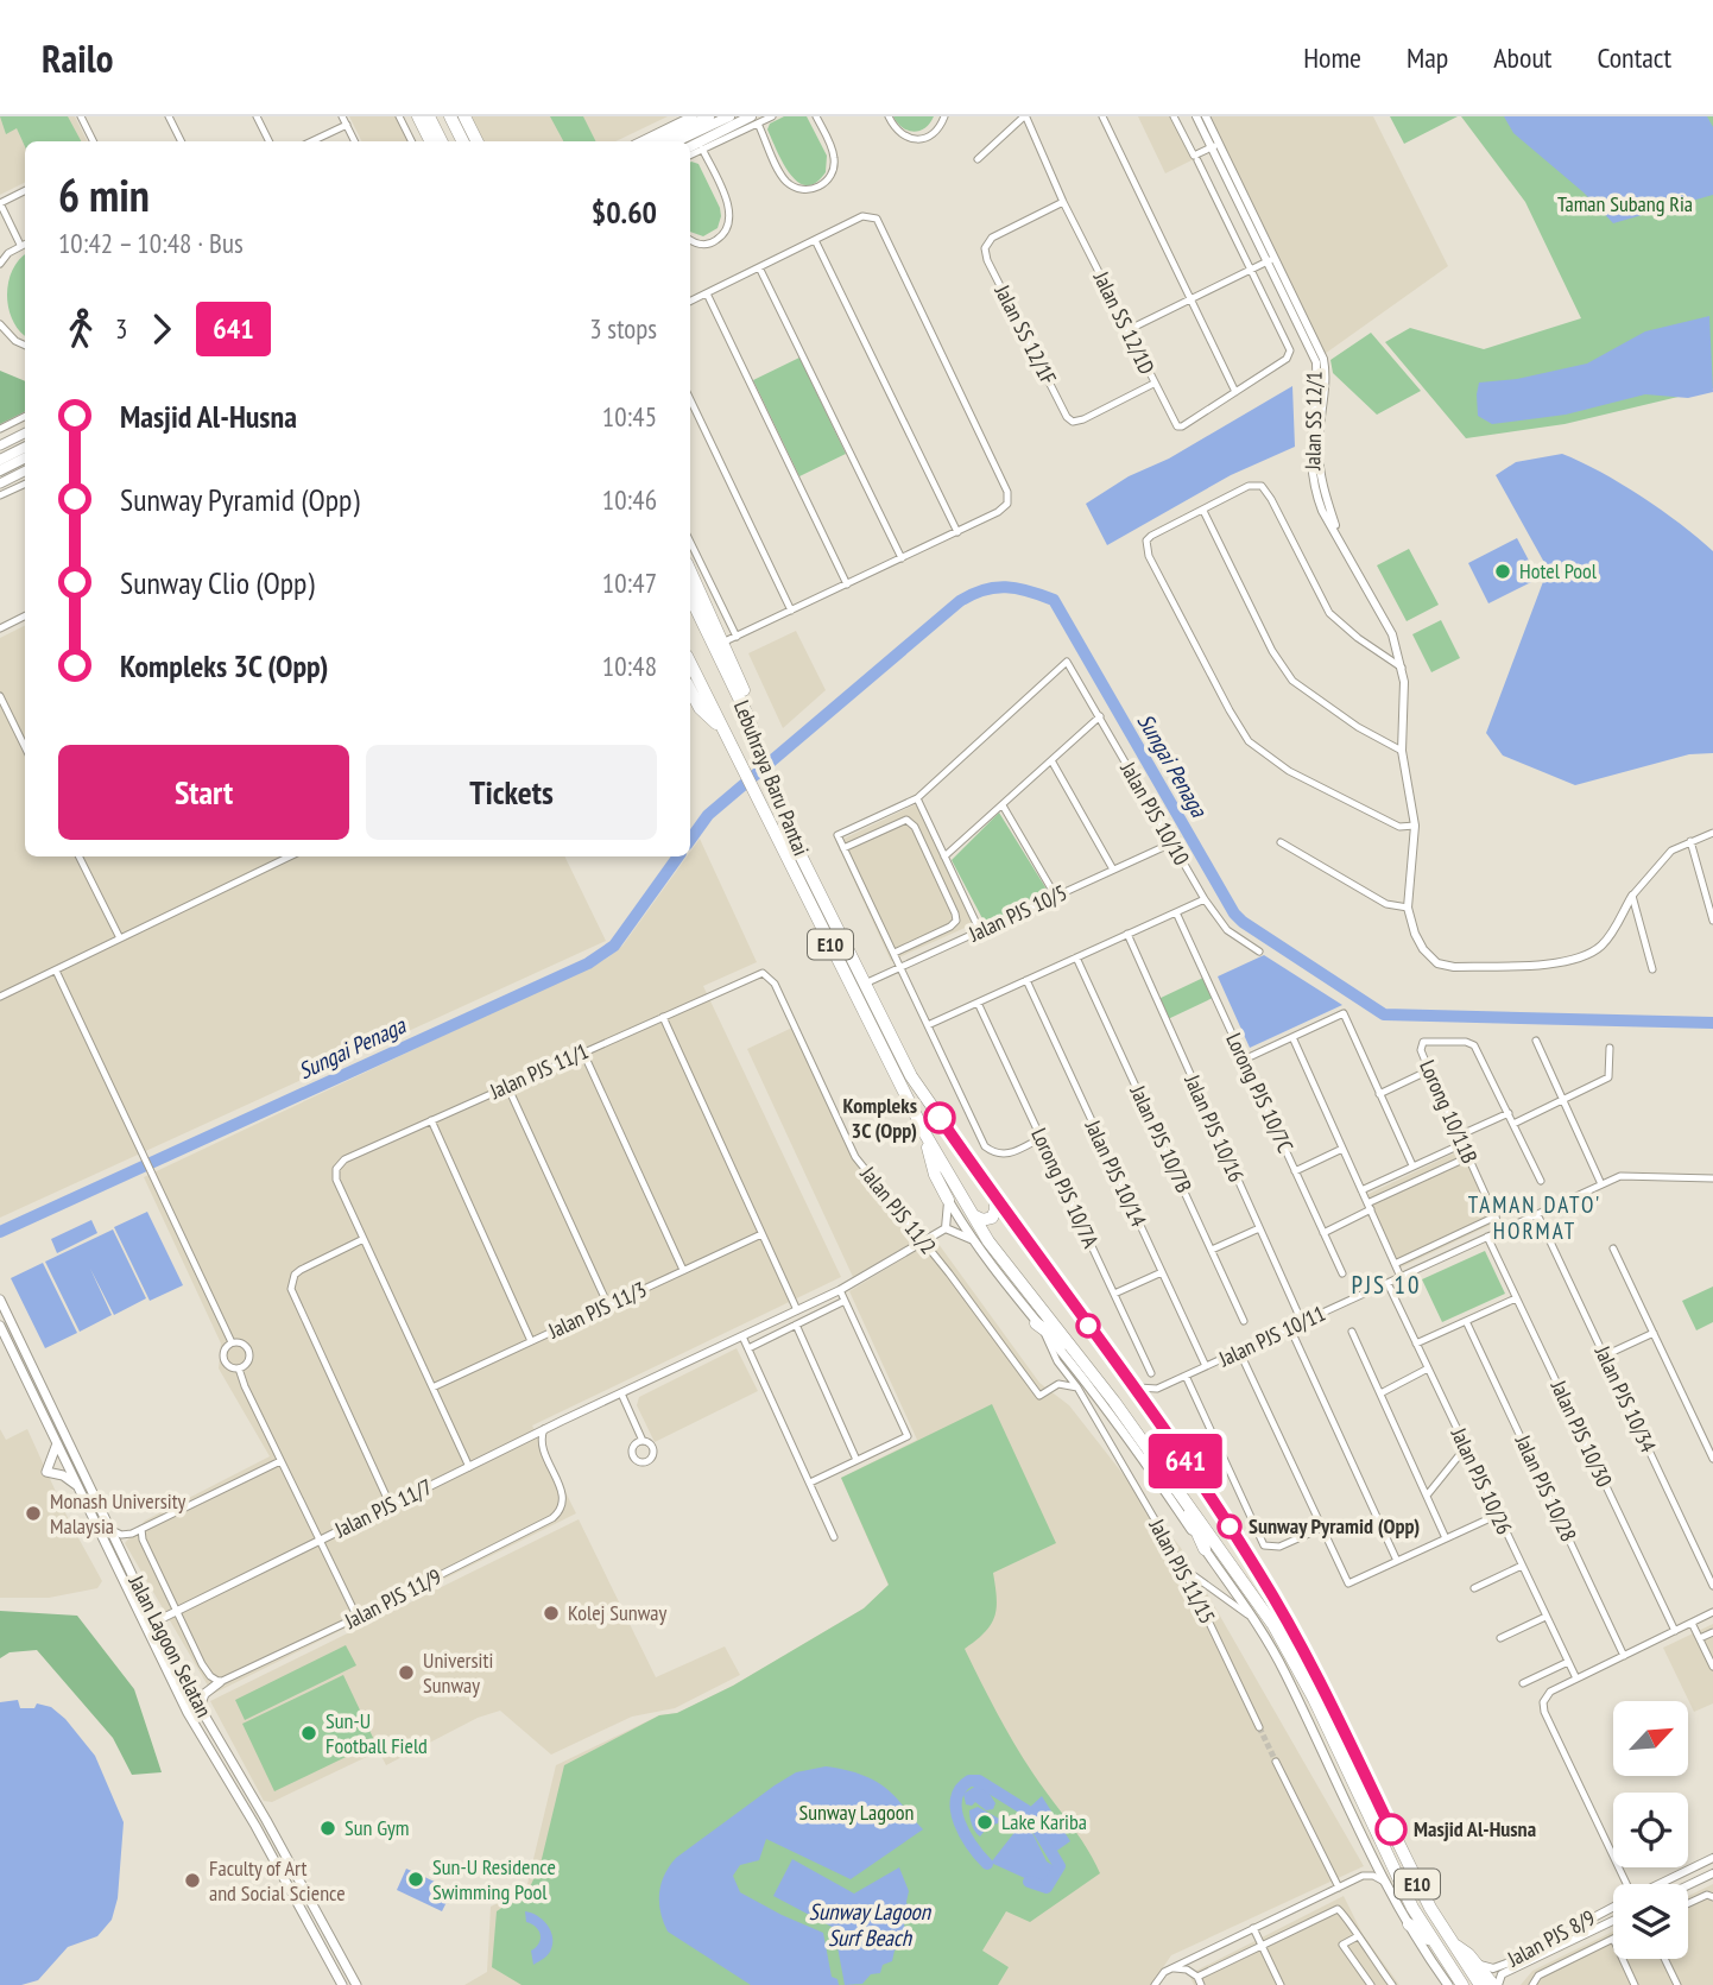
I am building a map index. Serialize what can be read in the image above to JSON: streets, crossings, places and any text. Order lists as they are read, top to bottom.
{
  "streets": {
    "highway": ["Lebuhraya Baru Pantai", "E10"],
    "main road": ["Jalan Lagoon Selatan"],
    "street": [
      "Jalan SS 12/1D",
      "Jalan SS 12/1F",
      "Jalan SS 12/1",
      "Jalan PJS 10/10",
      "Jalan PJS 10/5",
      "Jalan PJS 11/1",
      "Lorong PJS 10/7C",
      "Lorong 10/11B",
      "Jalan PJS 10/16",
      "Jalan PJS 10/7B",
      "Jalan PJS 10/14",
      "Lorong PJS 10/7A",
      "Jalan PJS 11/2",
      "Jalan PJS 11/3",
      "Jalan PJS 10/11",
      "Jalan PJS 10/34",
      "Jalan PJS 10/30",
      "Jalan PJS 10/26",
      "Jalan PJS 10/28",
      "Jalan PJS 11/7",
      "Jalan PJS 11/15",
      "Jalan PJS 11/9",
      "Jalan PJS 8/9"
    ]
  },
  "crossings": [
    ["Jalan SS 12/1D", "Jalan SS 12/1F"],
    ["Lebuhraya Baru Pantai", "Jalan PJS 10/5"],
    ["Lebuhraya Baru Pantai", "Jalan PJS 10/11"],
    ["Jalan PJS 10/10", "Jalan PJS 10/5"],
    ["Jalan PJS 11/1", "Jalan PJS 11/2"],
    ["Lorong 10/11B", "Jalan PJS 10/11"],
    ["Jalan PJS 10/16", "Jalan PJS 10/11"],
    ["Jalan PJS 10/14", "Jalan PJS 10/11"],
    ["Jalan PJS 11/2", "Jalan PJS 11/7"],
    ["Jalan PJS 10/11", "Jalan PJS 10/34"],
    ["Jalan PJS 10/11", "Jalan PJS 10/30"],
    ["Jalan PJS 10/11", "Jalan PJS 10/26"],
    ["Jalan PJS 11/7", "Jalan Lagoon Selatan"]
  ],
  "districts": ["TAMAN DATO' HORMAT", "PJS 10"],
  "water": ["Sungai Penaga", "Sunway Lagoon Surf Beach"],
  "parks": ["Taman Subang Ria", "Sunway Lagoon"],
  "places": [
    "Hotel Pool",
    "Kompleks 3C (Opp)",
    "Monash University Malaysia",
    "Sunway Pyramid (Opp)",
    "Kolej Sunway",
    "Universiti Sunway",
    "Sun-U Football Field",
    "Lake Kariba",
    "Sun Gym",
    "Masjid Al-Husna",
    "Sun-U Residence Swimming Pool",
    "Faculty of Art and Social Science"
  ],
  "lines": ["bus line 641"],
  "north": "top right",
  "page": {
    "header": "Railo",
    "nav": [
      "Home",
      "Map",
      "About",
      "Contact"
    ],
    "on_map": "641",
    "heading": ["6 min", "10:42 – 10:48 · Bus", "$0.60"],
    "legs": ["3", "641", "3 stops"],
    "list": [
      {
        "name": "Masjid Al-Husna",
        "value": "10:45"
      },
      {
        "name": "Sunway Pyramid (Opp)",
        "value": "10:46"
      },
      {
        "name": "Sunway Clio (Opp)",
        "value": "10:47"
      },
      {
        "name": "Kompleks 3C (Opp)",
        "value": "10:48"
      }
    ],
    "buttons": ["Start", "Tickets"]
  }
}
